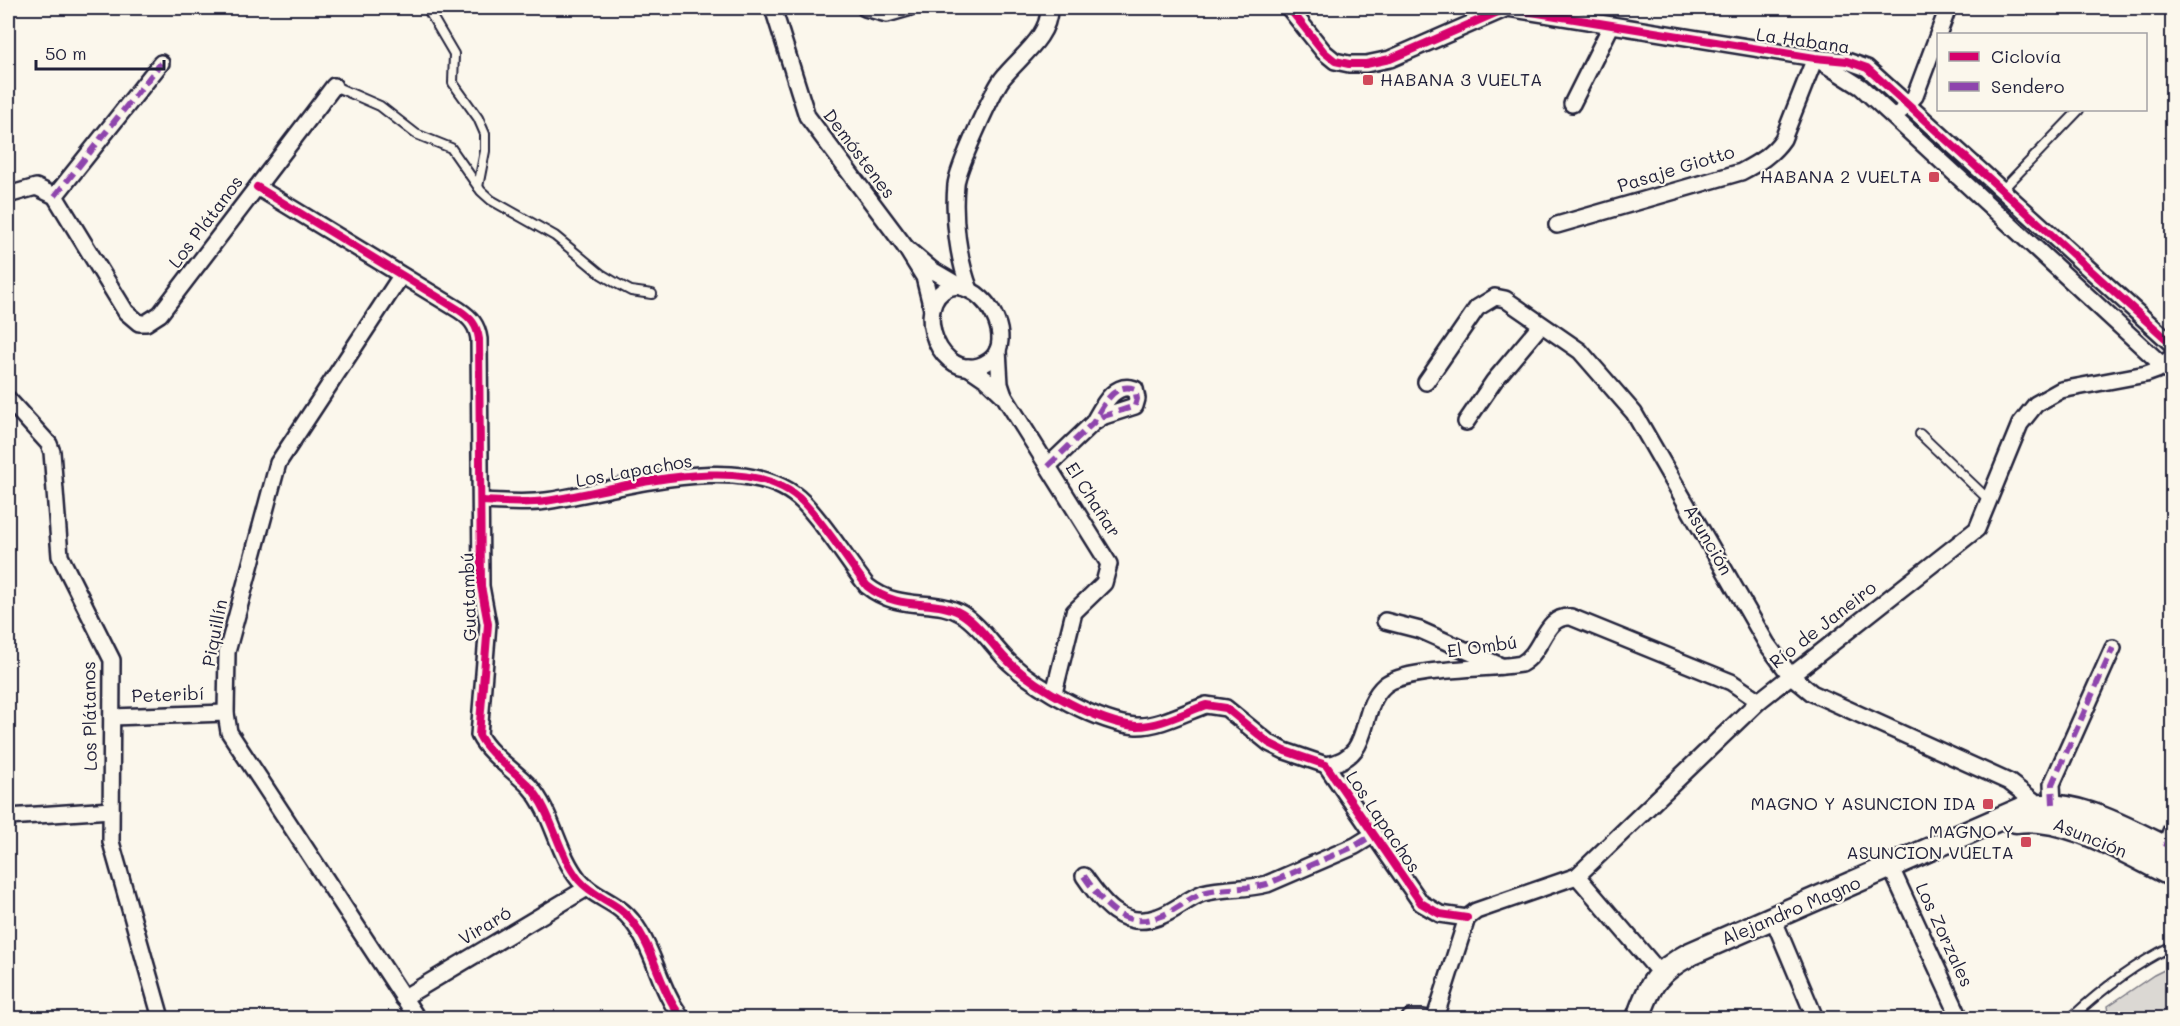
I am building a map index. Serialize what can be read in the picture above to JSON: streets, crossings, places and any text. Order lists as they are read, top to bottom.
{
  "streets": {
    "main road": ["Asunción", "Alejandro Magno"],
    "street": [
      "La Habana",
      "Demóstenes",
      "Pasaje Giotto",
      "Los Plátanos",
      "Los Lapachos",
      "El Chañar",
      "Guatambú",
      "Río de Janeiro",
      "Piquillín",
      "El Ombú",
      "Peteribí",
      "Viraró",
      "Los Zorzales"
    ]
  },
  "crossings": [
    ["La Habana", "Pasaje Giotto"],
    ["Demóstenes", "El Chañar"],
    ["Los Plátanos", "Guatambú"],
    ["Los Plátanos", "Peteribí"],
    ["Los Lapachos", "El Chañar"],
    ["Los Lapachos", "Guatambú"],
    ["Los Lapachos", "Río de Janeiro"],
    ["Los Lapachos", "El Ombú"],
    ["Asunción", "Río de Janeiro"],
    ["Asunción", "Alejandro Magno"],
    ["Guatambú", "Piquillín"],
    ["Guatambú", "Viraró"],
    ["Río de Janeiro", "El Ombú"],
    ["Piquillín", "Peteribí"],
    ["Piquillín", "Viraró"],
    ["Alejandro Magno", "Los Zorzales"]
  ],
  "places": {
    "transit": [
      "HABANA 3 VUELTA",
      "HABANA 2 VUELTA",
      "MAGNO Y ASUNCION IDA",
      "MAGNO Y ASUNCION VUELTA"
    ]
  },
  "legend": ["Ciclovía", "Sendero"],
  "scale_bar": "50 m"
}
